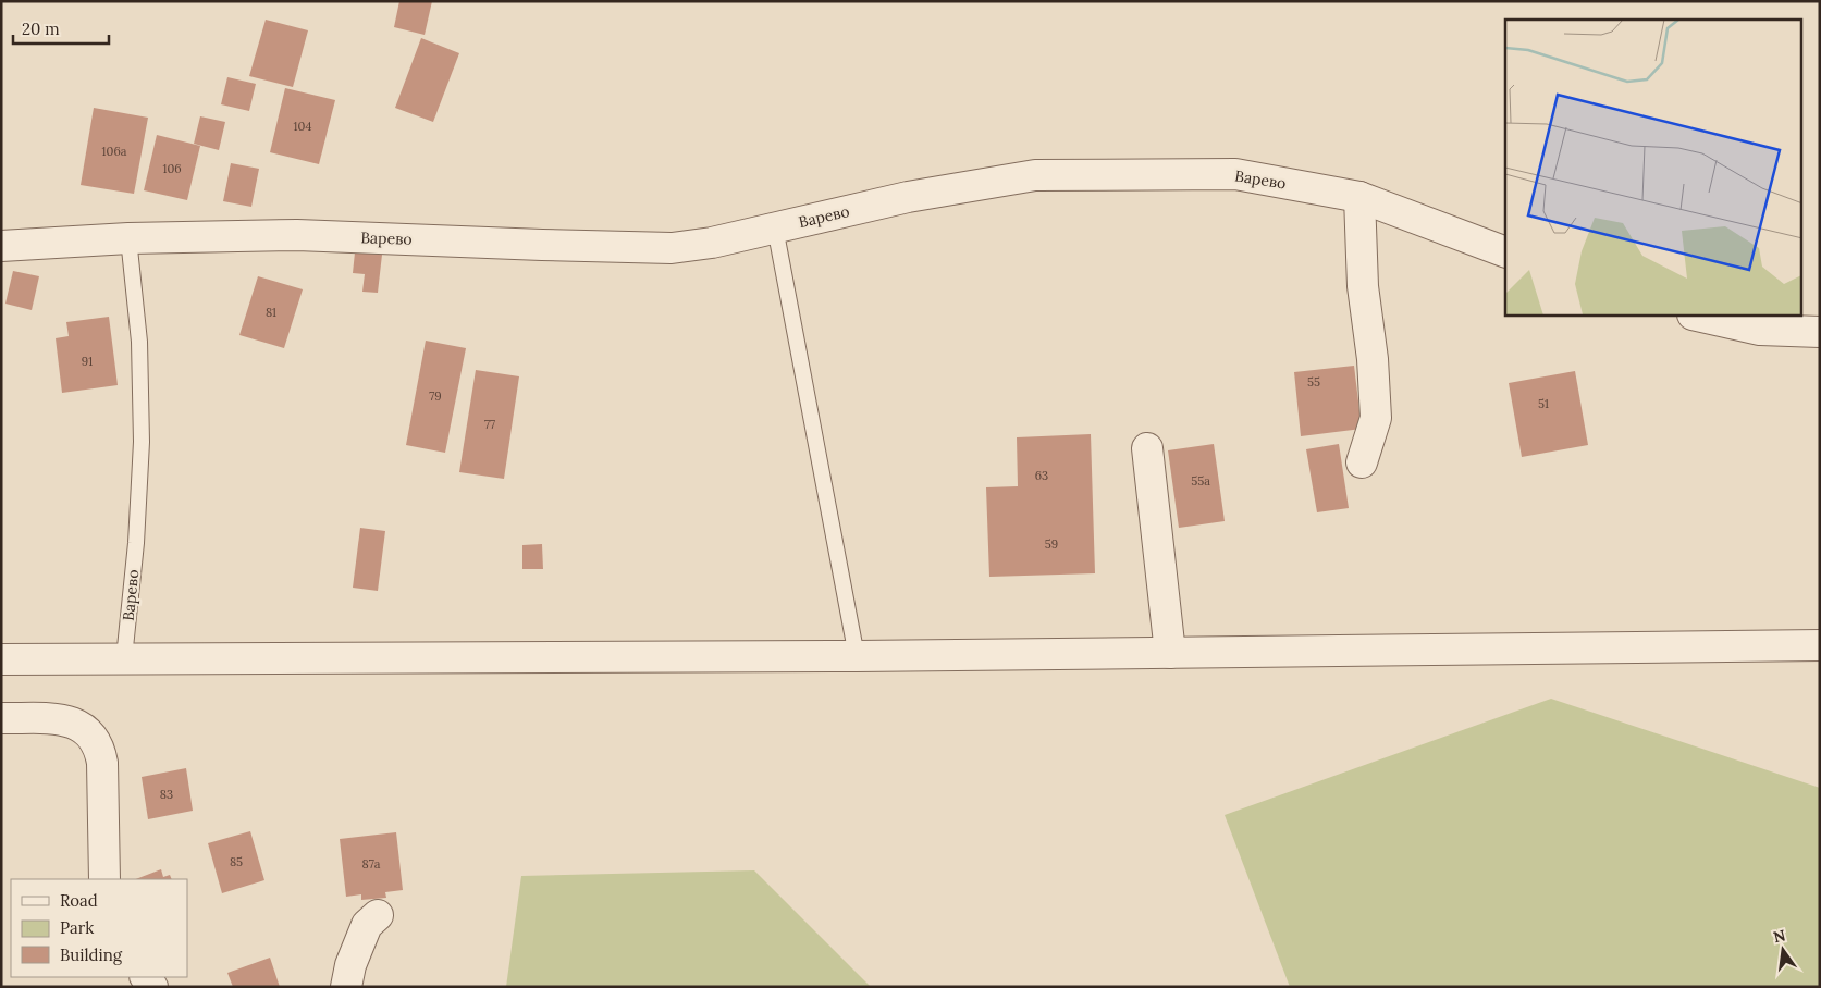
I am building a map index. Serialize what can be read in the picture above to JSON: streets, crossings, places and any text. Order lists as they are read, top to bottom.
{
  "streets": {
    "street": ["Варево"]
  },
  "house_numbers": [
    "104",
    "106a",
    "106",
    "81",
    "91",
    "55",
    "79",
    "51",
    "77",
    "63",
    "55a",
    "59",
    "83",
    "85",
    "87a"
  ],
  "legend": ["Road", "Park", "Building"],
  "scale_bar": "20 m",
  "north": "top"
}
